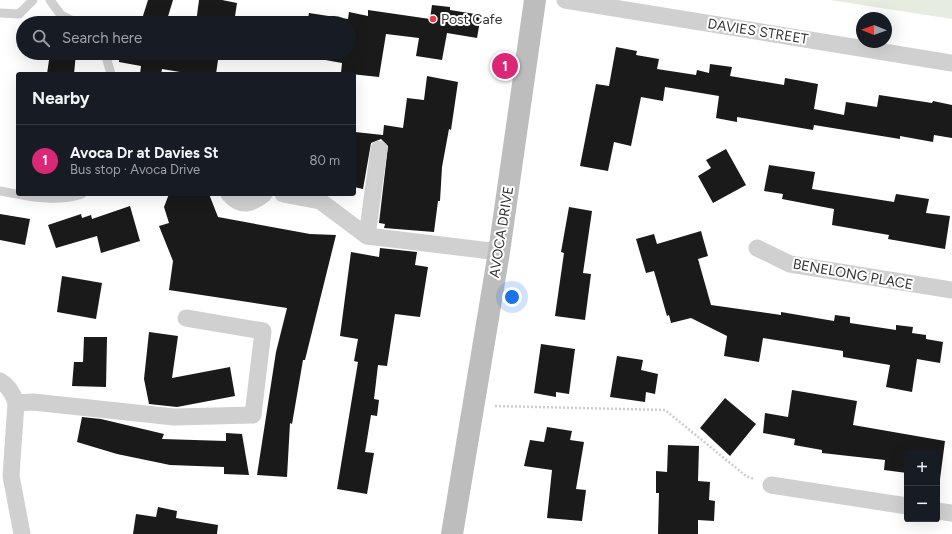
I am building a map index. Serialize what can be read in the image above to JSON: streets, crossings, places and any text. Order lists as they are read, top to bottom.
{
  "streets": {
    "main road": ["AVOCA DRIVE"],
    "street": ["DAVIES STREET", "BENELONG PLACE"]
  },
  "places": ["Post Cafe"],
  "north": "left",
  "page": {
    "search": "Search here",
    "pins": "1",
    "heading": "Nearby",
    "list": [
      {
        "mark": "1",
        "name": "Avoca Dr at Davies St",
        "note": "Bus stop · Avoca Drive",
        "value": "80 m"
      }
    ],
    "map_buttons": ["+", "−"]
  }
}
